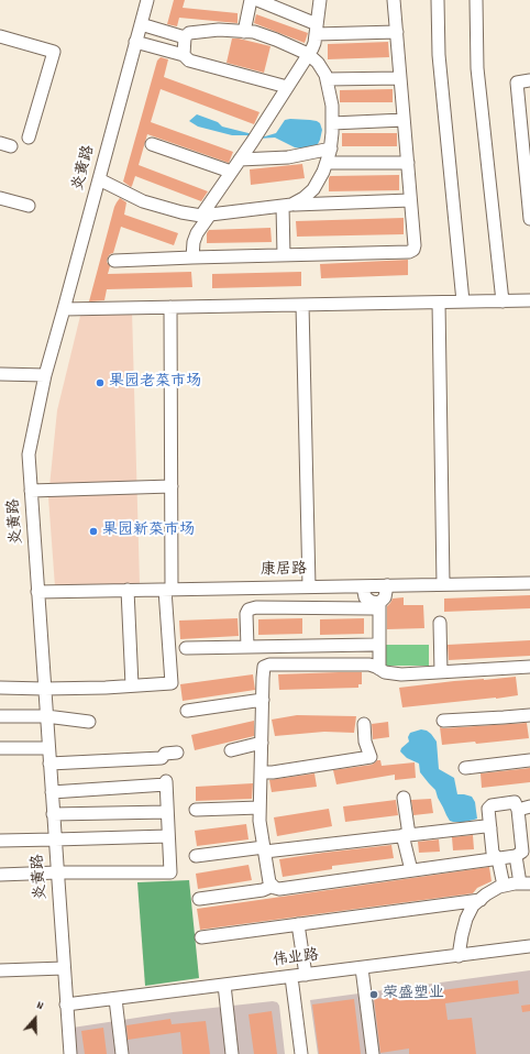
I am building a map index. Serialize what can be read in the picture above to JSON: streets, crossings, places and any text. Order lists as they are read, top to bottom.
{
  "streets": {
    "street": ["炎黄路", "康居路", "伟业路"]
  },
  "crossings": [
    ["炎黄路", "康居路"],
    ["炎黄路", "伟业路"]
  ],
  "places": ["果园老菜市场", "果园新菜市场", "荣盛塑业"],
  "north": "top"
}
